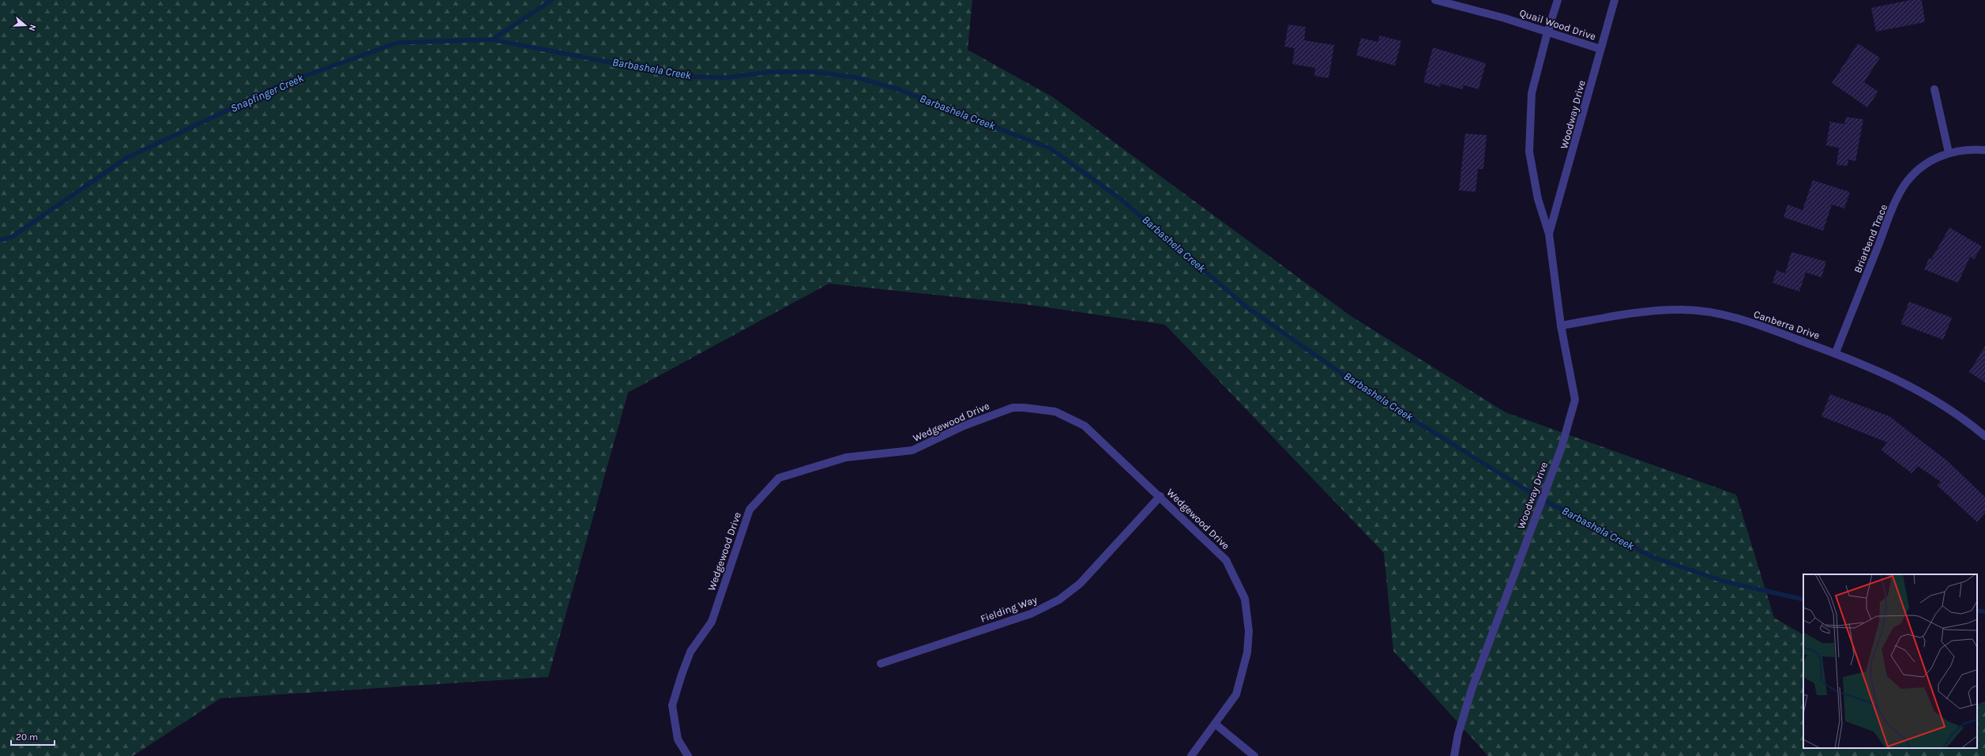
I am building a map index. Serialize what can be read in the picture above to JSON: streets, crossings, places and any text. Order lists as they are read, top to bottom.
{
  "streets": {
    "street": [
      "Quail Wood Drive",
      "Woodway Drive",
      "Briarbend Trace",
      "Canberra Drive",
      "Wedgewood Drive",
      "Fielding Way"
    ]
  },
  "crossings": [
    ["Quail Wood Drive", "Woodway Drive"],
    ["Woodway Drive", "Canberra Drive"],
    ["Briarbend Trace", "Canberra Drive"],
    ["Wedgewood Drive", "Fielding Way"]
  ],
  "water": ["Barbashela Creek", "Snapfinger Creek"],
  "scale_bar": "20 m",
  "north": "right"
}
